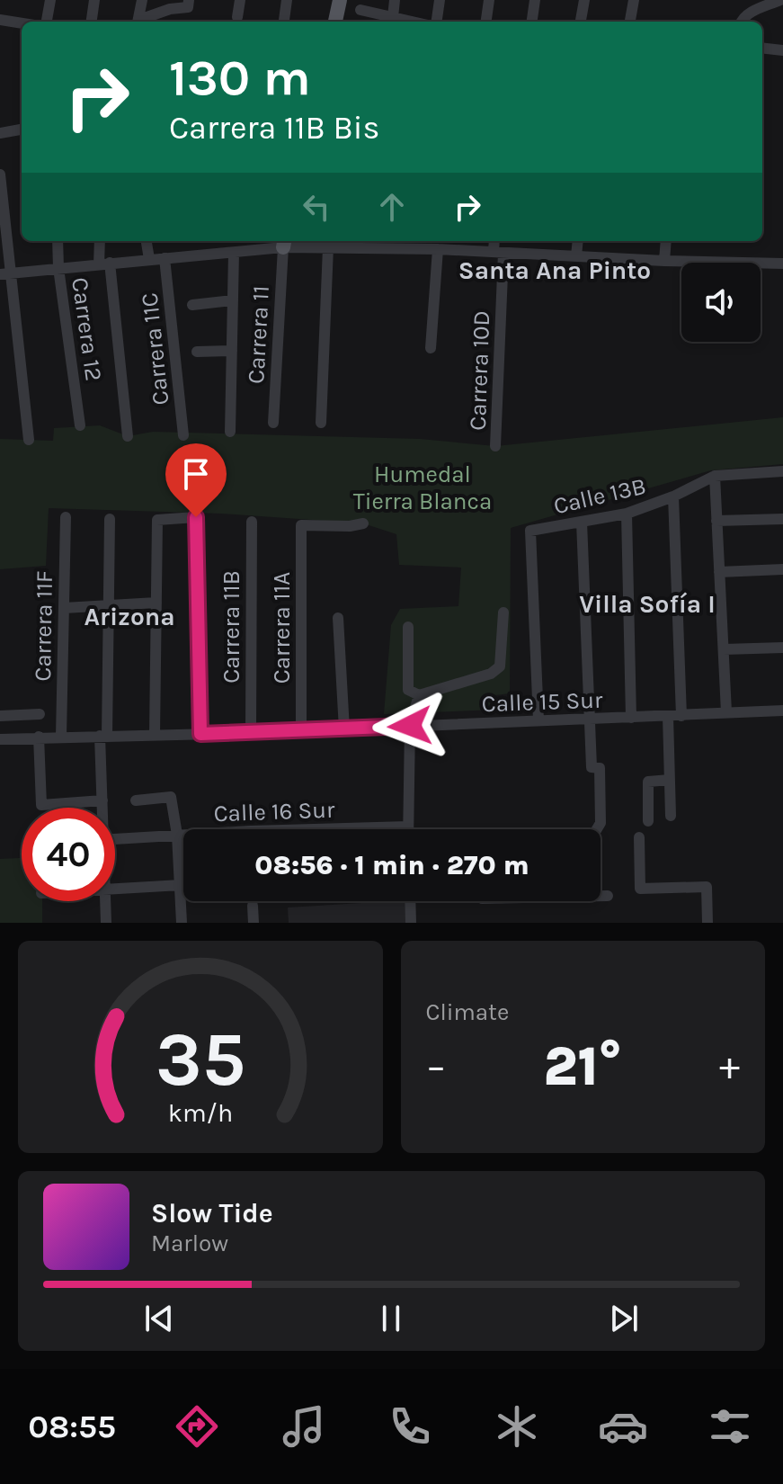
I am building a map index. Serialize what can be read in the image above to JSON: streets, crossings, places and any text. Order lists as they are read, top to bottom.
{
  "streets": {
    "street": [
      "Carrera 12",
      "Carrera 11",
      "Carrera 11C",
      "Carrera 10D",
      "Calle 13B",
      "Carrera 11F",
      "Carrera 11B",
      "Carrera 11A",
      "Calle 15 Sur",
      "Calle 16 Sur"
    ]
  },
  "crossings": [
    ["Calle 13B", "Calle 15 Sur"],
    ["Carrera 11F", "Calle 15 Sur"],
    ["Carrera 11B", "Calle 15 Sur"],
    ["Carrera 11A", "Calle 15 Sur"]
  ],
  "districts": ["Santa Ana Pinto", "Villa Sofía I", "Arizona"],
  "parks": ["Humedal Tierra Blanca"],
  "page": {
    "turn": ["130 m", "Carrera 11B Bis"],
    "limit": "40",
    "trip": "08:56 · 1 min · 270 m",
    "tile": "Climate",
    "heat": ["−", "21°", "+"],
    "song": ["Slow Tide", "Marlow"],
    "tabs": "08:55",
    "gauge": ["35", "km/h"]
  }
}
